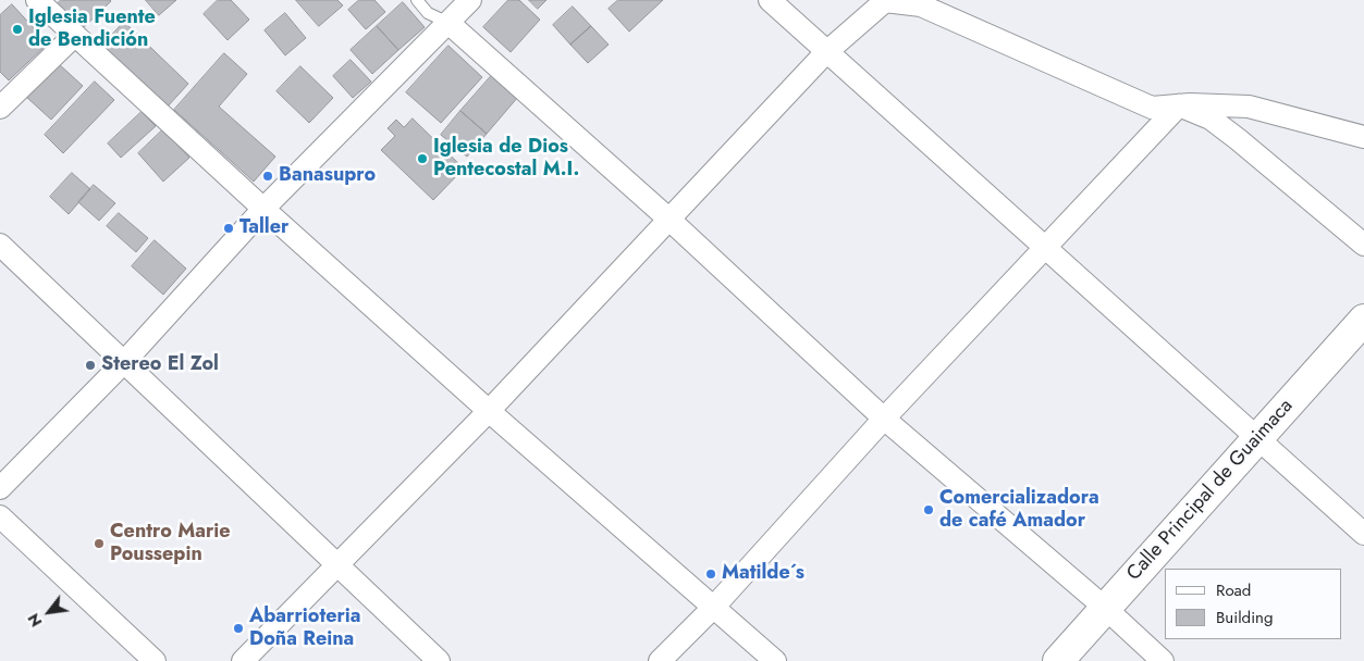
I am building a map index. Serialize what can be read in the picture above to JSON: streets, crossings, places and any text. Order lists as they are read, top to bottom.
{
  "streets": {
    "main road": ["Calle Principal de Guaimaca"]
  },
  "places": [
    "Iglesia Fuente de Bendición",
    "Iglesia de Dios Pentecostal M.I.",
    "Banasupro",
    "Taller",
    "Stereo El Zol",
    "Comercializadora de café Amador",
    "Centro Marie Poussepin",
    "Matilde´s",
    "Abarrioteria Doña Reina"
  ],
  "legend": ["Road", "Building"],
  "north": "bottom left"
}
